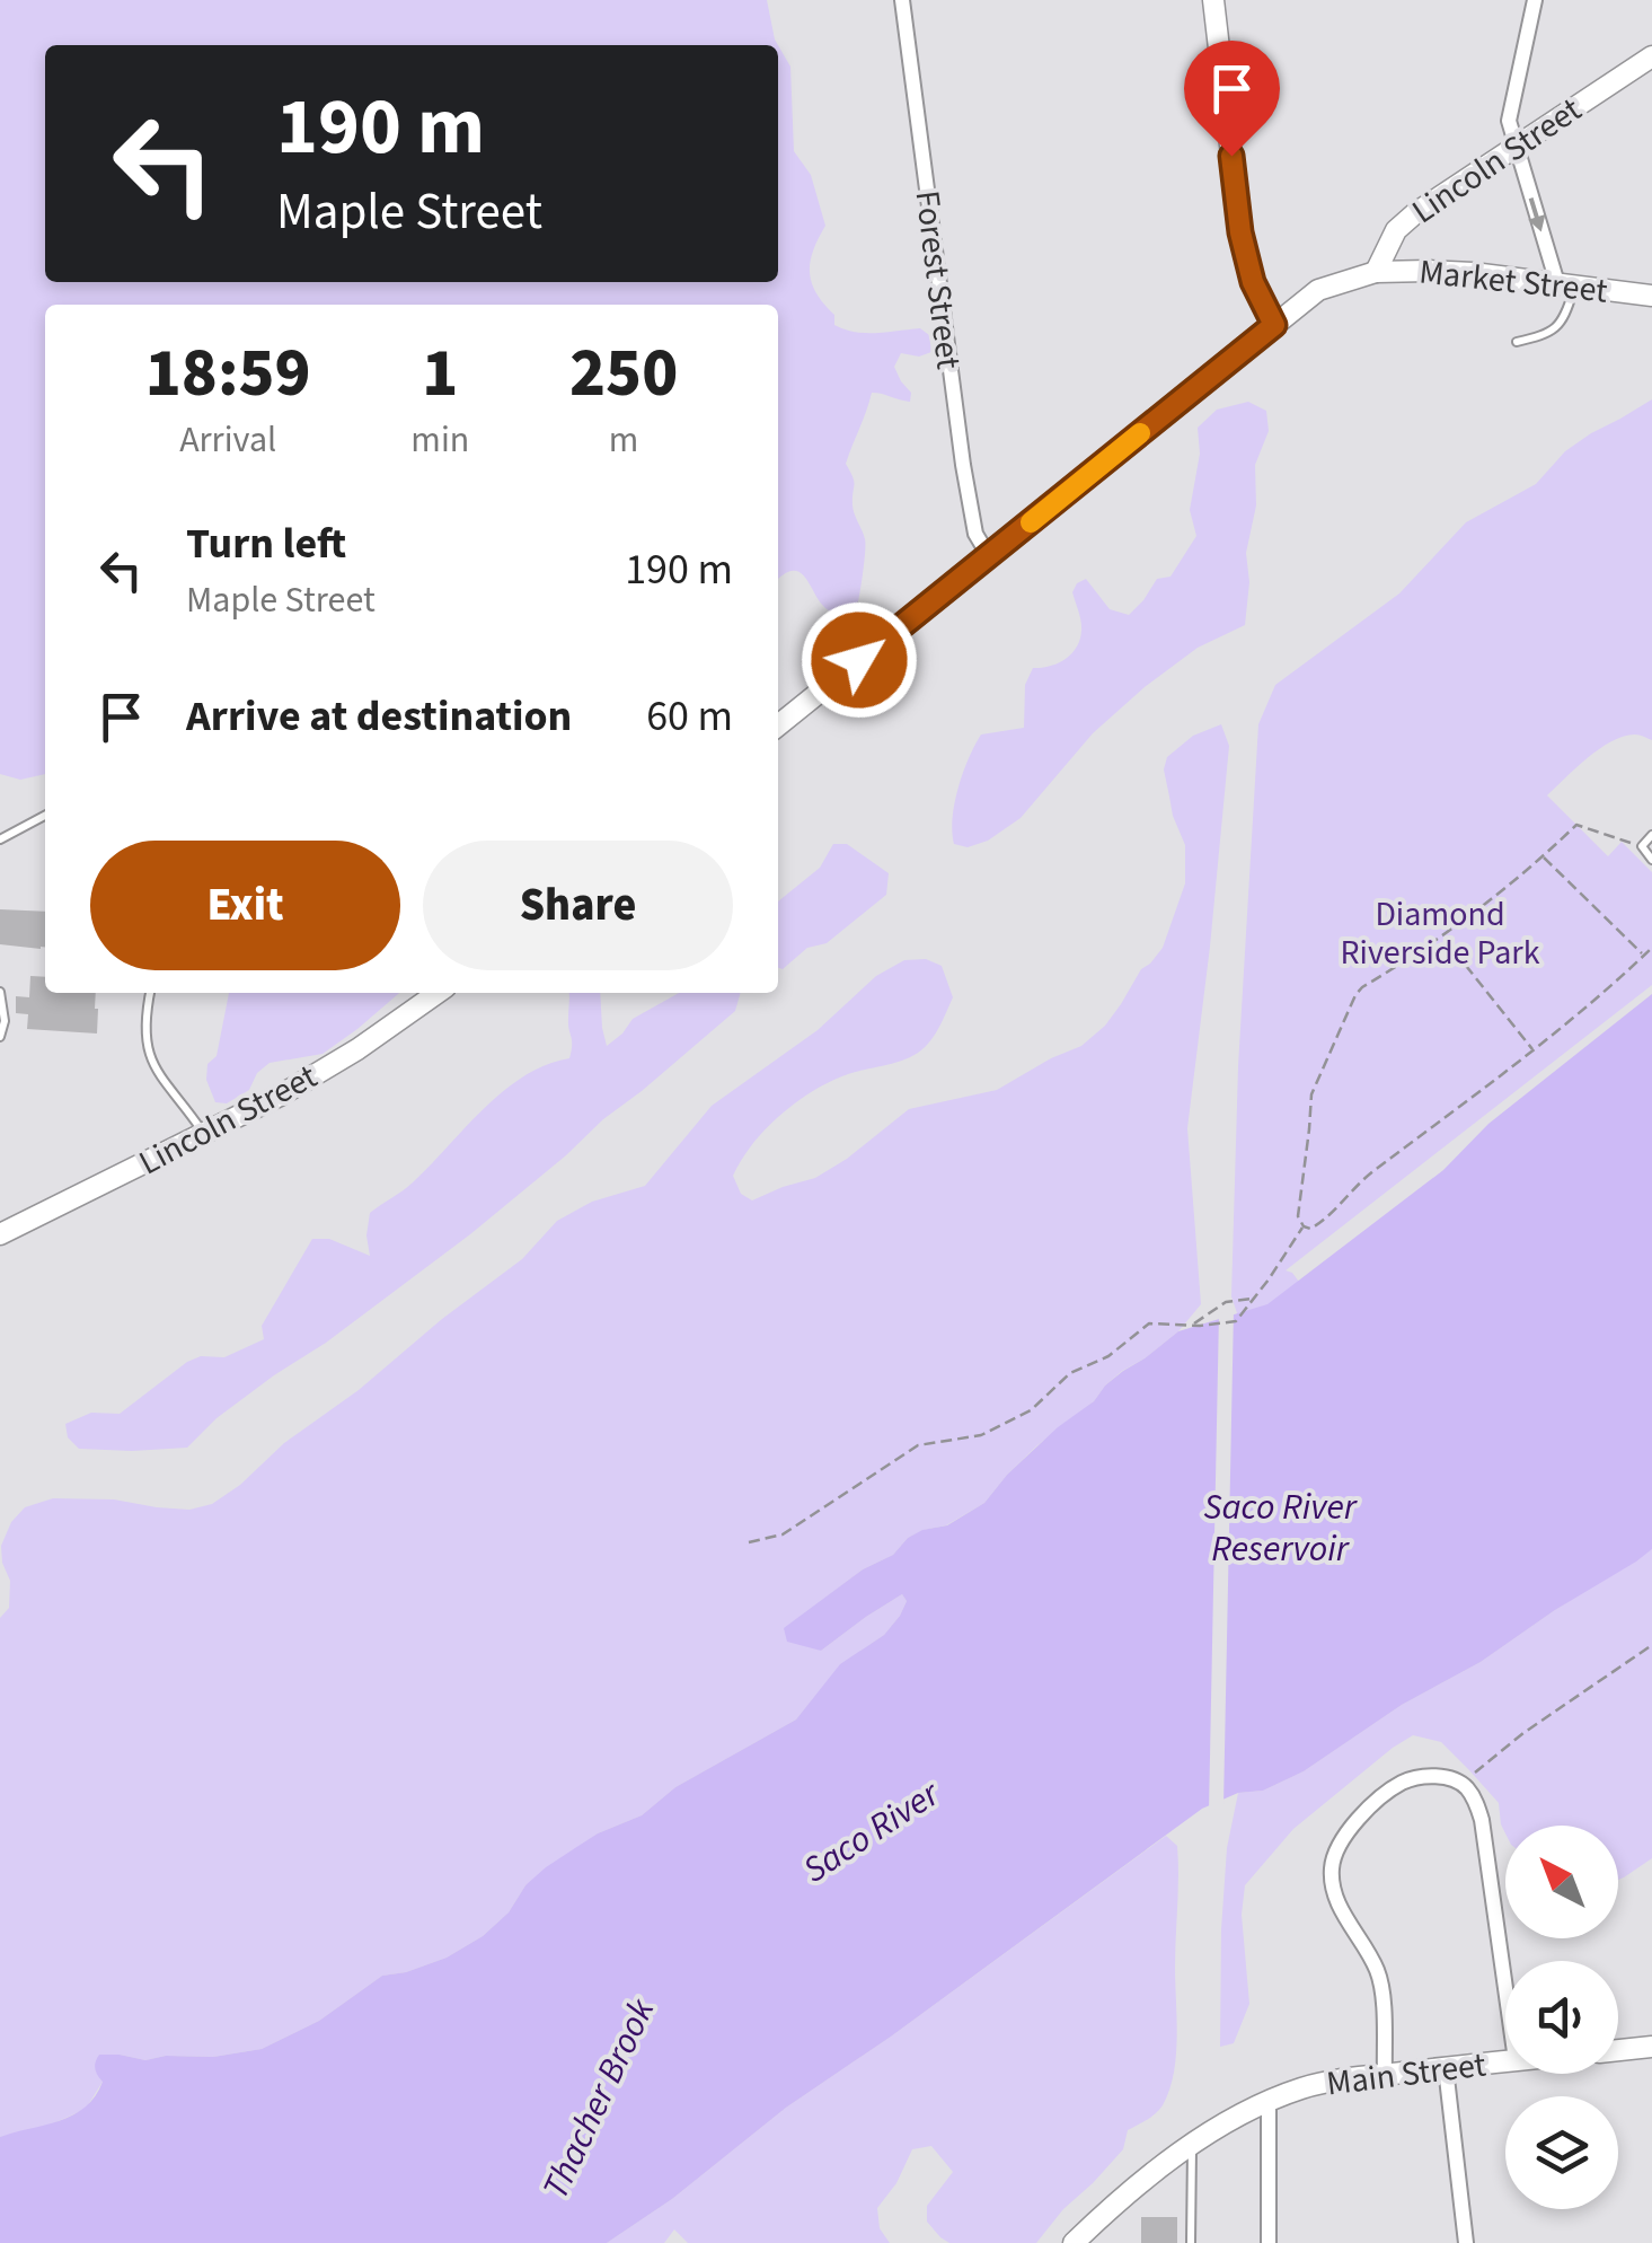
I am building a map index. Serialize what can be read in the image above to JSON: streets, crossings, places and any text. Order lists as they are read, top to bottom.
{
  "streets": {
    "street": [
      "Lincoln Street",
      "Forest Street",
      "Market Street",
      "Main Street"
    ]
  },
  "crossings": [
    ["Lincoln Street", "Market Street"]
  ],
  "water": ["Saco River Reservoir", "Saco River", "Thacher Brook"],
  "parks": ["Diamond Riverside Park"],
  "north": "top left",
  "page": {
    "turn": ["190 m", "Maple Street"],
    "eta": [
      "18:59",
      "Arrival",
      "1",
      "min",
      "250",
      "m"
    ],
    "list": [
      {
        "name": "Turn left",
        "note": "Maple Street",
        "value": "190 m"
      },
      {
        "name": "Arrive at destination",
        "value": "60 m"
      }
    ],
    "buttons": ["Exit", "Share"]
  }
}
